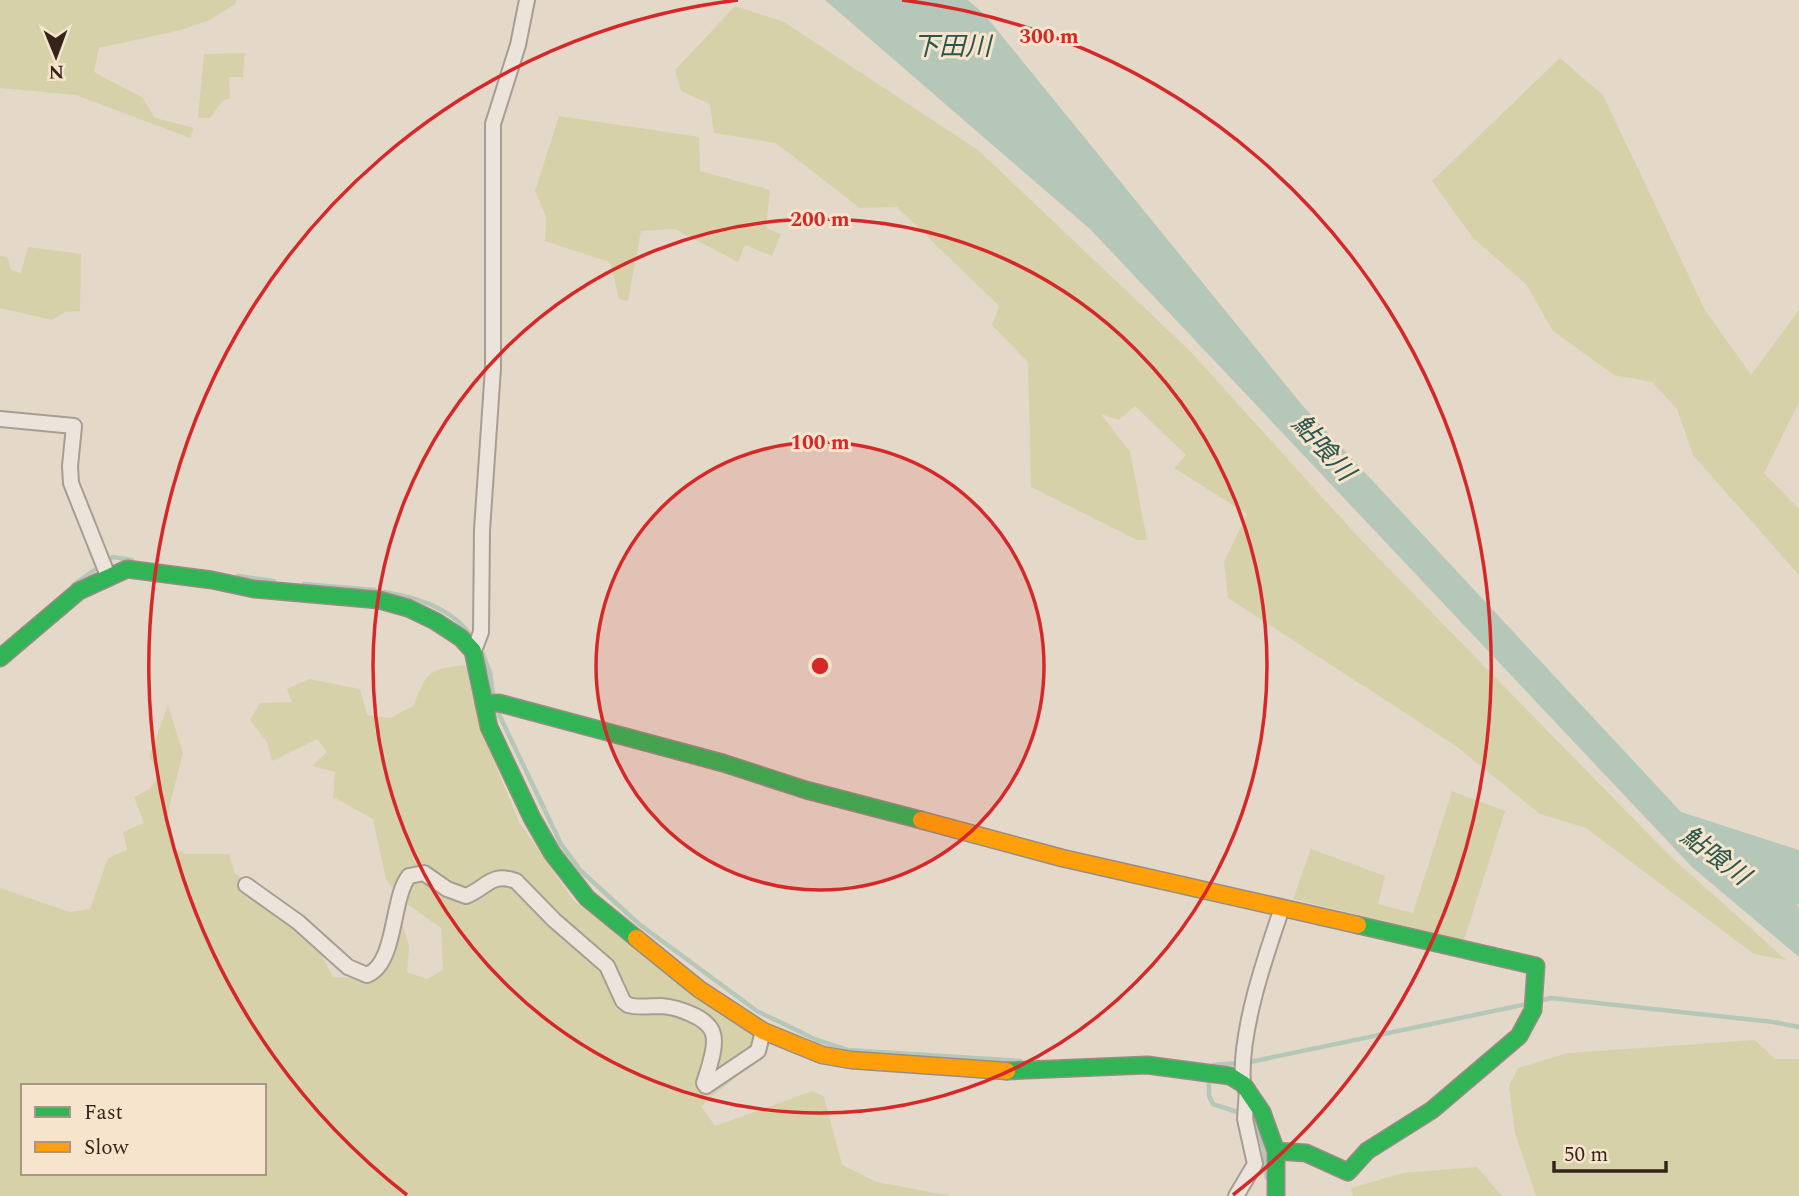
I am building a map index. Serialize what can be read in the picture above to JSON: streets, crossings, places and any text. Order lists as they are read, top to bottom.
{
  "water": ["下田川", "鮎喰川"],
  "legend": ["Fast", "Slow"],
  "scale_bar": "50 m",
  "north": "bottom",
  "rings": ["300 m", "200 m", "100 m"]
}
